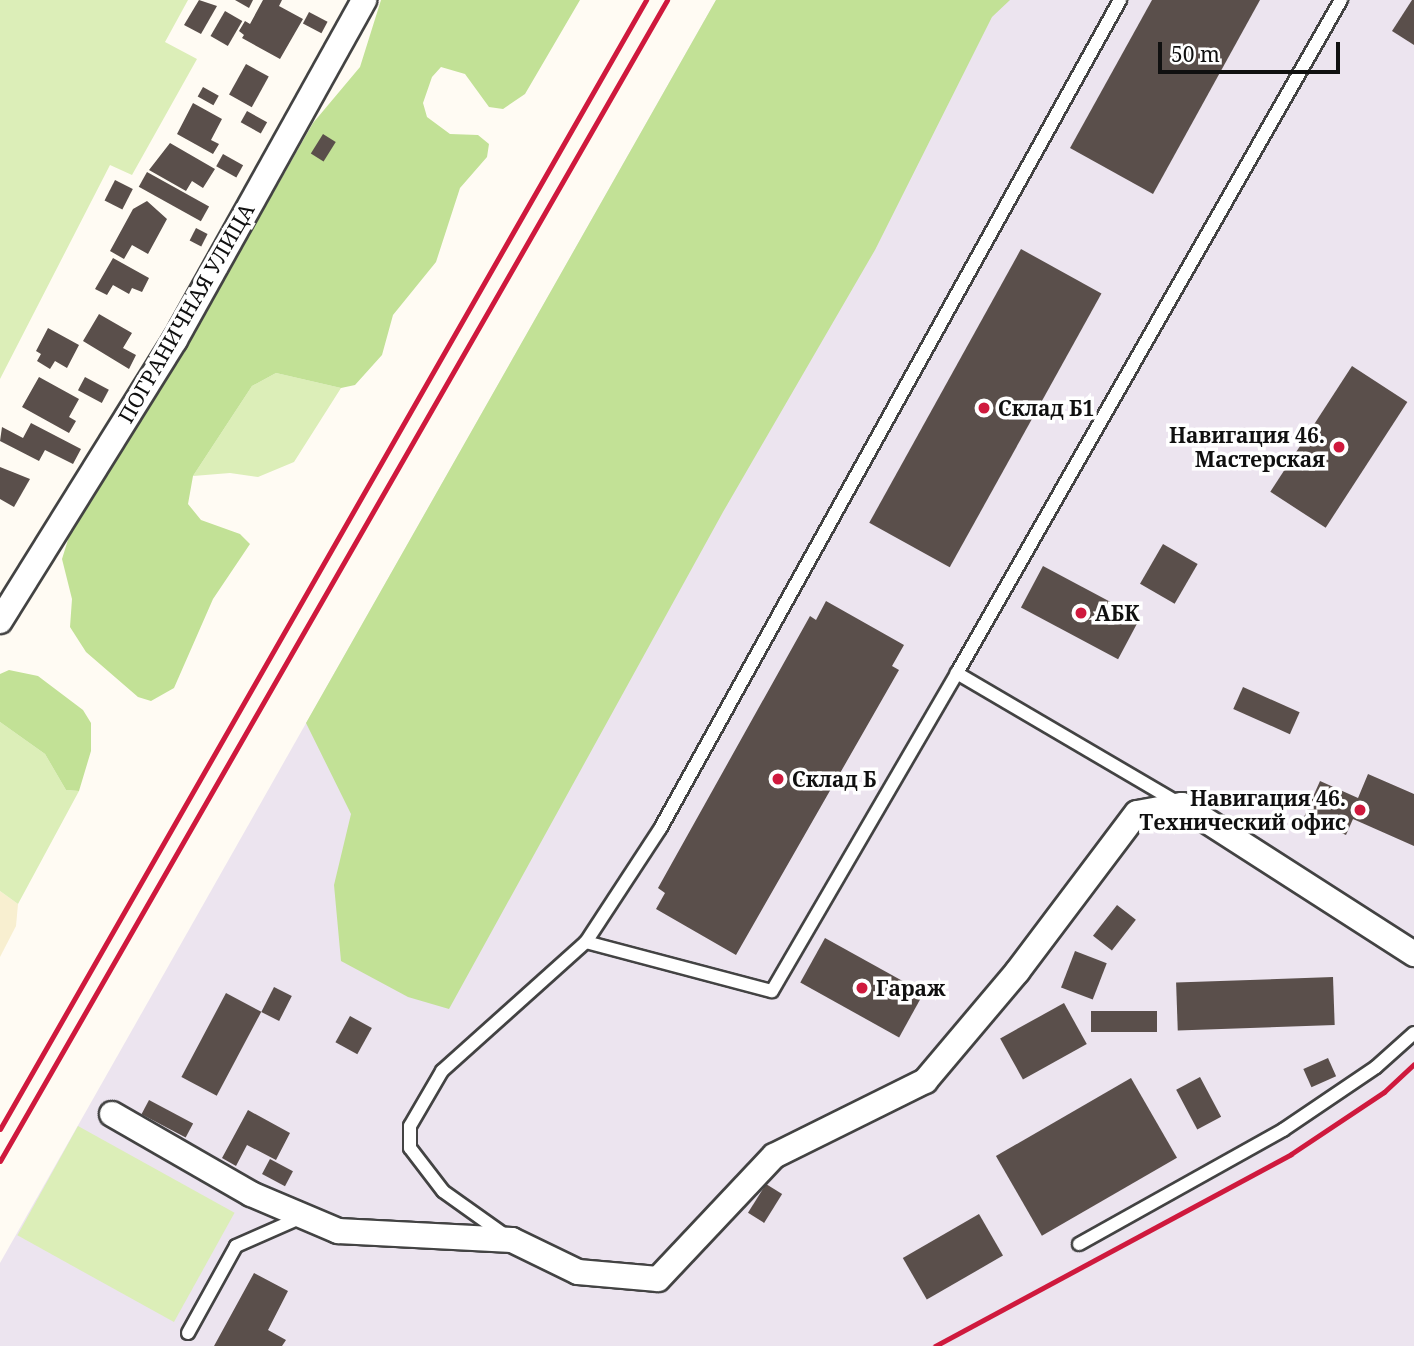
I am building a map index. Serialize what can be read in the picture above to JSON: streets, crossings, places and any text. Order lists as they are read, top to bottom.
{
  "streets": {
    "street": ["ПОГРАНИЧНАЯ УЛИЦА"]
  },
  "places": [
    "Склад Б1",
    "Навигация 46. Мастерская",
    "АБК",
    "Склад Б",
    "Навигация 46. Технический офис",
    "Гараж"
  ],
  "scale_bar": "50 m"
}
